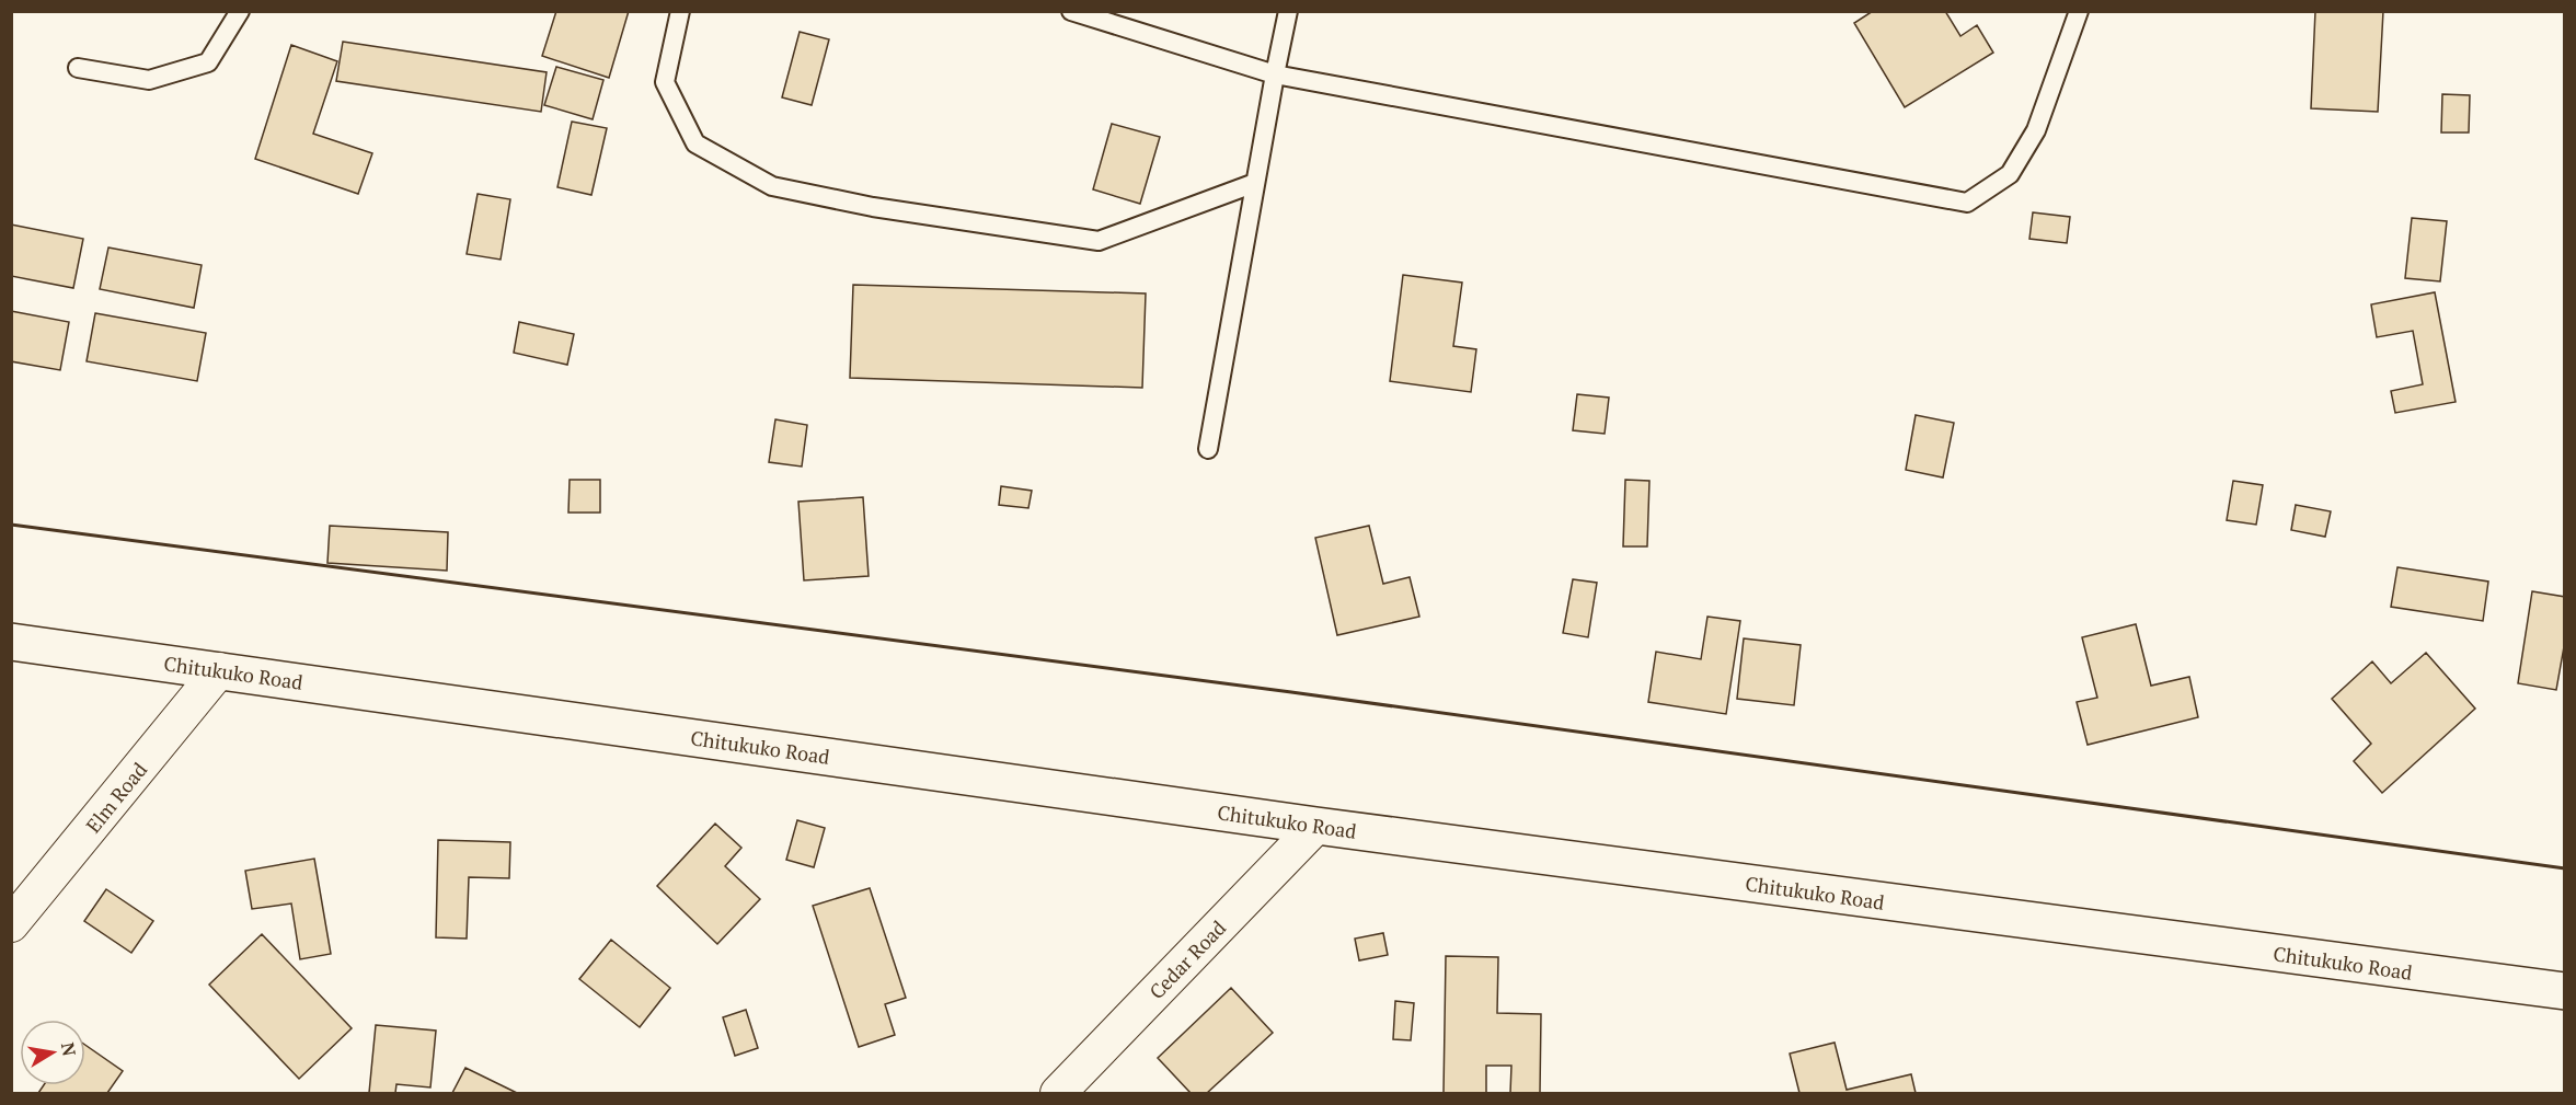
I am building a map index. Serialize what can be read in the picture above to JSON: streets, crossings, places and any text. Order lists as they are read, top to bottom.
{
  "streets": {
    "street": ["Chitukuko Road", "Elm Road", "Cedar Road"]
  },
  "crossings": [
    ["Chitukuko Road", "Elm Road"],
    ["Chitukuko Road", "Cedar Road"]
  ],
  "north": "right"
}
